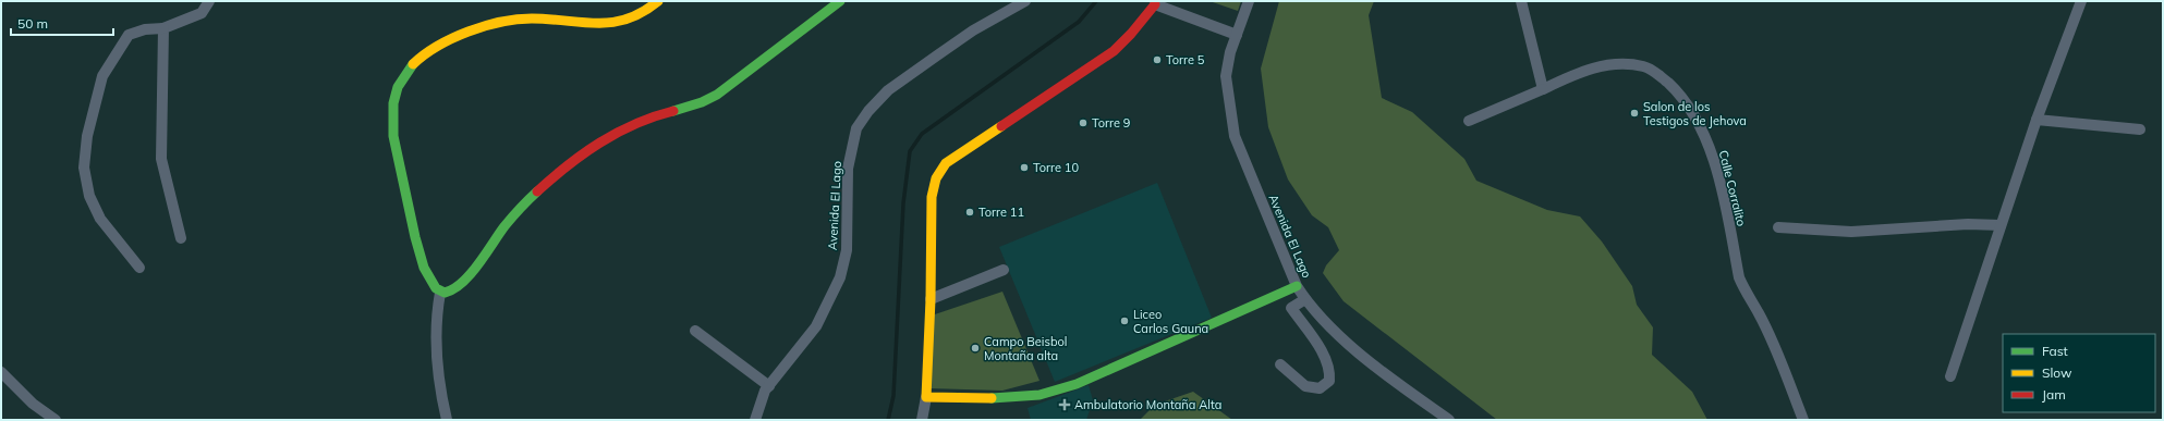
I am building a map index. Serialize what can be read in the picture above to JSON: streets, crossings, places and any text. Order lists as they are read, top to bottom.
{
  "streets": {
    "street": ["Calle Corralito", "Avenida El Lago"]
  },
  "places": {
    "other": [
      "Torre 5",
      "Salon de los Testigos de Jehova",
      "Torre 9",
      "Torre 10",
      "Torre 11",
      "Liceo Carlos Gauna",
      "Campo Beisbol Montaña alta"
    ],
    "health": ["Ambulatorio Montaña Alta"]
  },
  "legend": ["Fast", "Slow", "Jam"],
  "scale_bar": "50 m"
}
